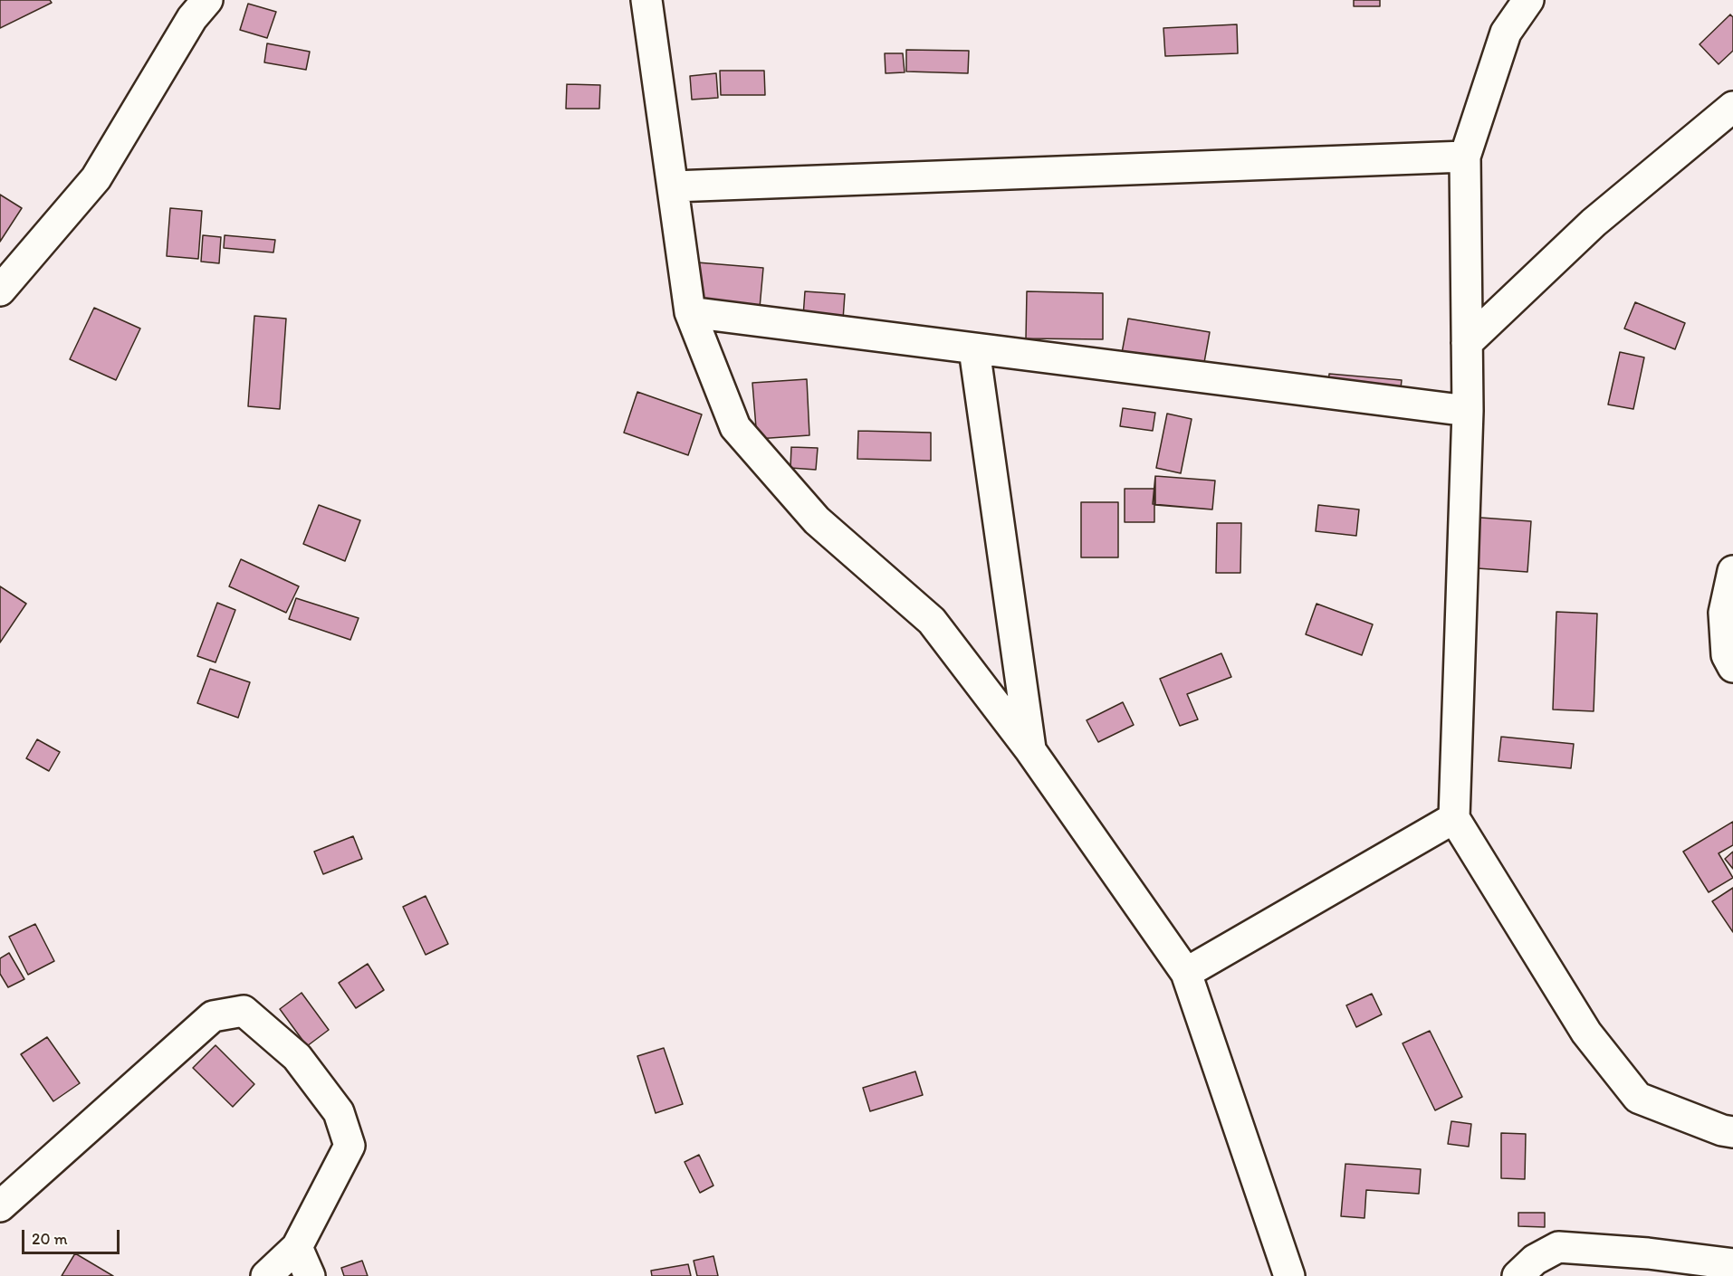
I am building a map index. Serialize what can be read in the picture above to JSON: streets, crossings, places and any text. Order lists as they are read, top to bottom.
{
  "scale_bar": "20 m"
}
